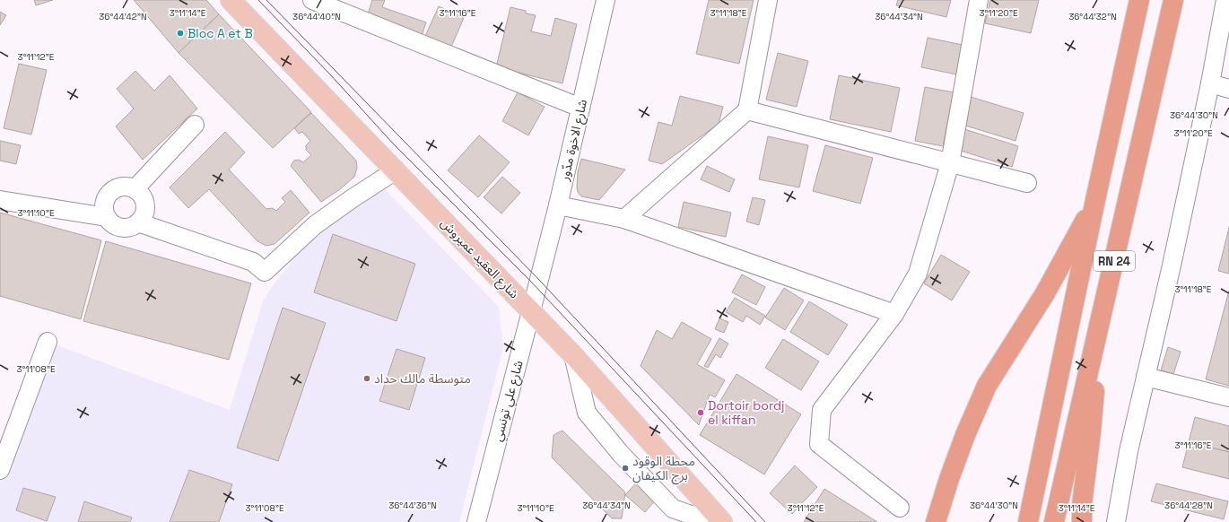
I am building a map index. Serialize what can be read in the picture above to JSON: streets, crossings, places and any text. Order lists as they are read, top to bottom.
{
  "streets": {
    "highway": ["RN 24"],
    "main road": ["شارع العقيد عميروش"],
    "street": ["شارع الاخوة مدّور", "شارع علي تونسي"]
  },
  "crossings": [
    ["شارع الاخوة مدّور", "شارع علي تونسي"],
    ["شارع العقيد عميروش", "شارع علي تونسي"]
  ],
  "places": [
    "Bloc A et B",
    "متوسطة مالك حداد",
    "Dortoir bordj el kiffan",
    "محطة الوقود برج الكيفان"
  ],
  "coordinates": [
    "3°11'14\"E",
    "3°11'16\"E",
    "3°11'18\"E",
    "3°11'20\"E",
    "36°44'42\"N",
    "36°44'40\"N",
    "36°44'34\"N",
    "36°44'32\"N",
    "3°11'12\"E",
    "36°44'30\"N",
    "3°11'10\"E",
    "3°11'08\"E",
    "36°44'36\"N",
    "36°44'28\"N"
  ]
}
